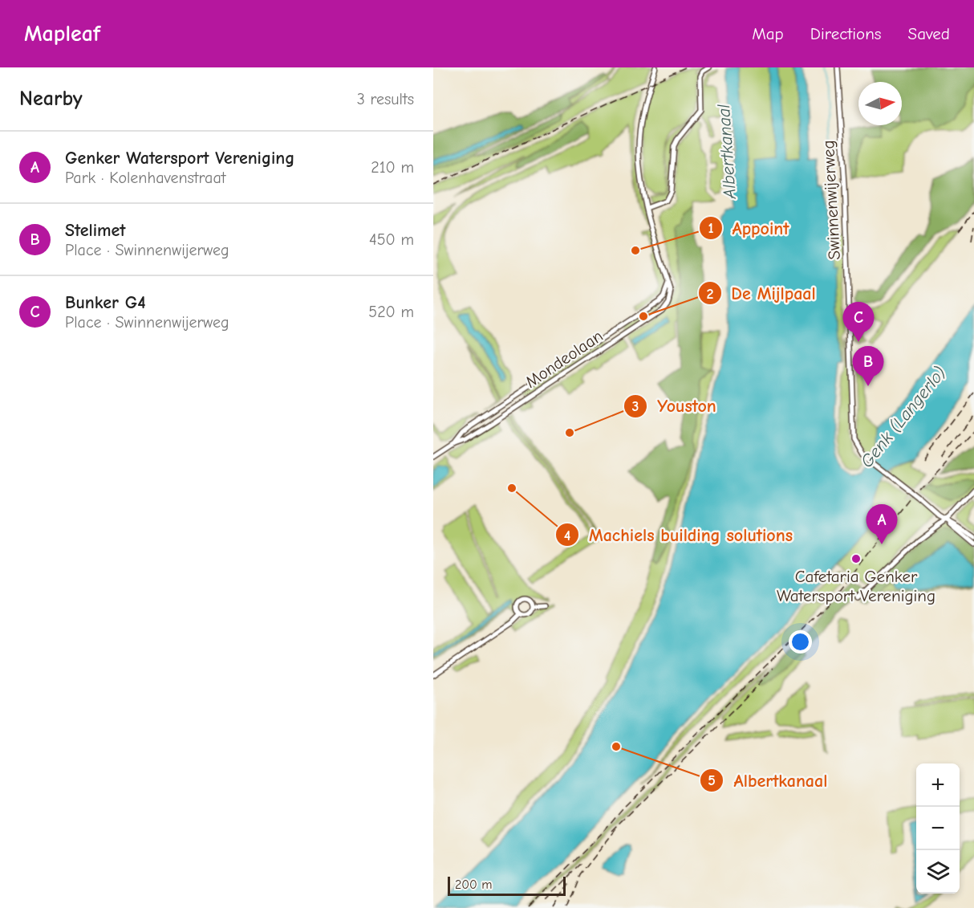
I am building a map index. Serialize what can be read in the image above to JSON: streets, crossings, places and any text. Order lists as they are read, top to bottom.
{
  "streets": {
    "street": ["Swinnenwijerweg", "Mondeolaan"]
  },
  "water": ["Albertkanaal", "Genk (Langerlo)"],
  "places": [
    "Appoint",
    "De Mijlpaal",
    "Youston",
    "Machiels building solutions",
    "Cafetaria Genker Watersport Vereniging",
    "Albertkanaal"
  ],
  "scale_bar": "200 m",
  "north": "right",
  "page": {
    "header": "Mapleaf",
    "nav": ["Map", "Directions", "Saved"],
    "heading": ["Nearby", "3 results"],
    "list": [
      {
        "mark": "A",
        "name": "Genker Watersport Vereniging",
        "note": "Park · Kolenhavenstraat",
        "value": "210 m"
      },
      {
        "mark": "B",
        "name": "Stelimet",
        "note": "Place · Swinnenwijerweg",
        "value": "450 m"
      },
      {
        "mark": "C",
        "name": "Bunker G4",
        "note": "Place · Swinnenwijerweg",
        "value": "520 m"
      }
    ],
    "pins": ["C", "B", "A"],
    "map_buttons": ["+", "−"],
    "scale": "200 m"
  }
}
